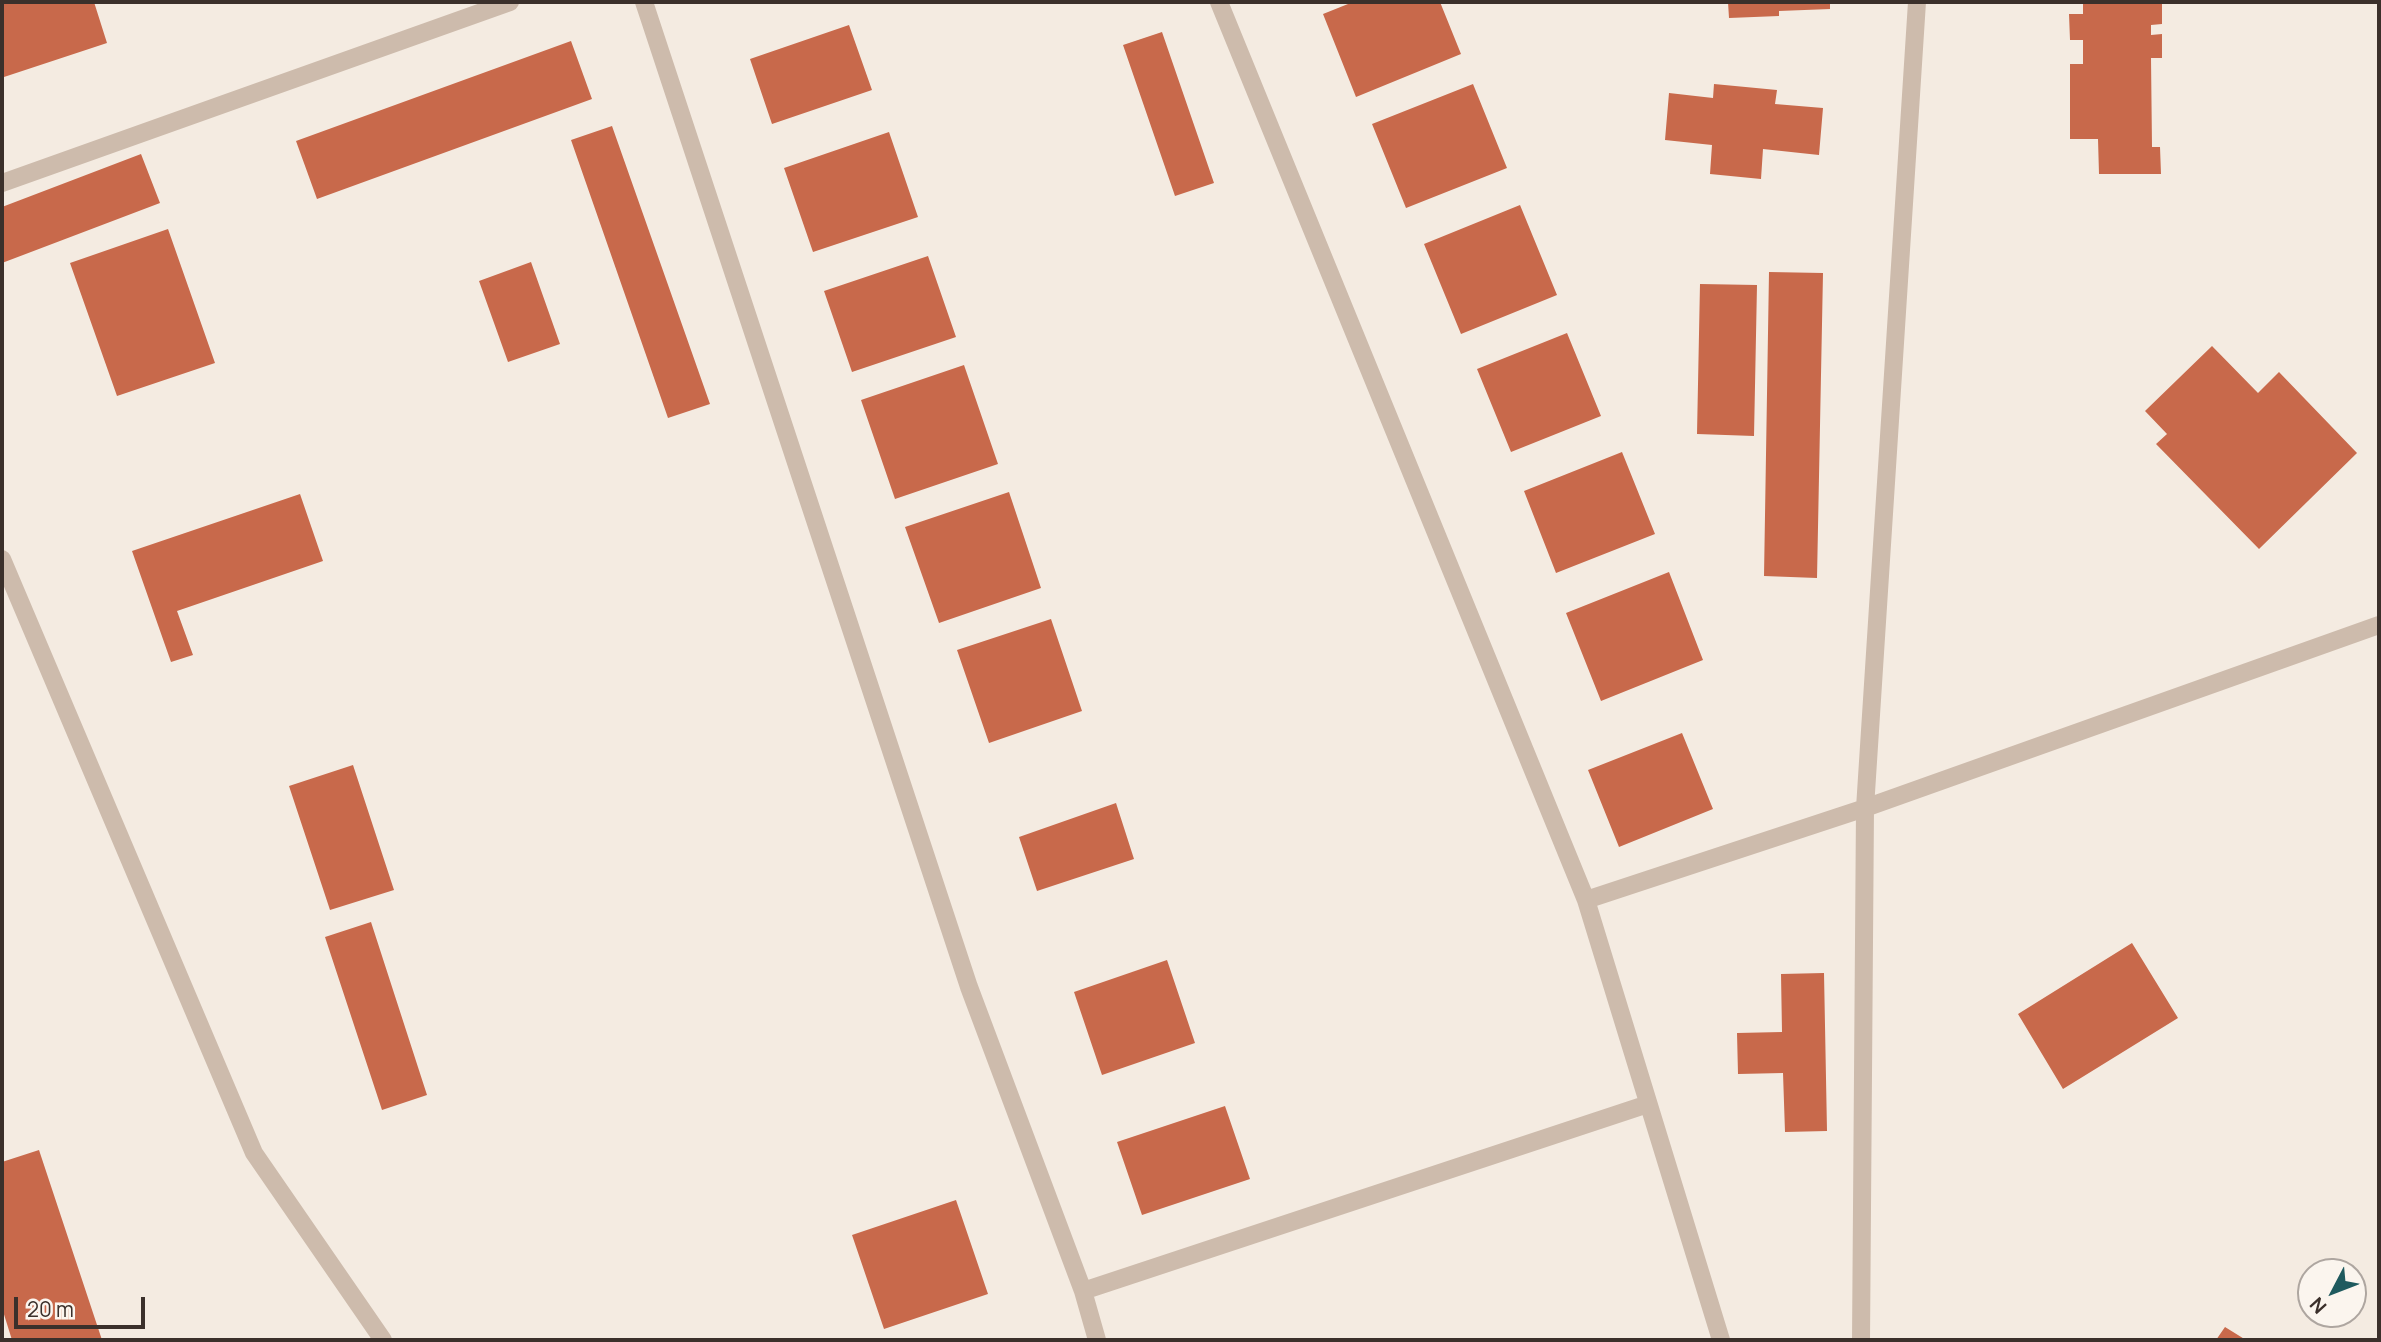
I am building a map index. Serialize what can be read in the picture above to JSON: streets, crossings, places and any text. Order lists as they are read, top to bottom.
{
  "scale_bar": "20 m",
  "north": "bottom left"
}
